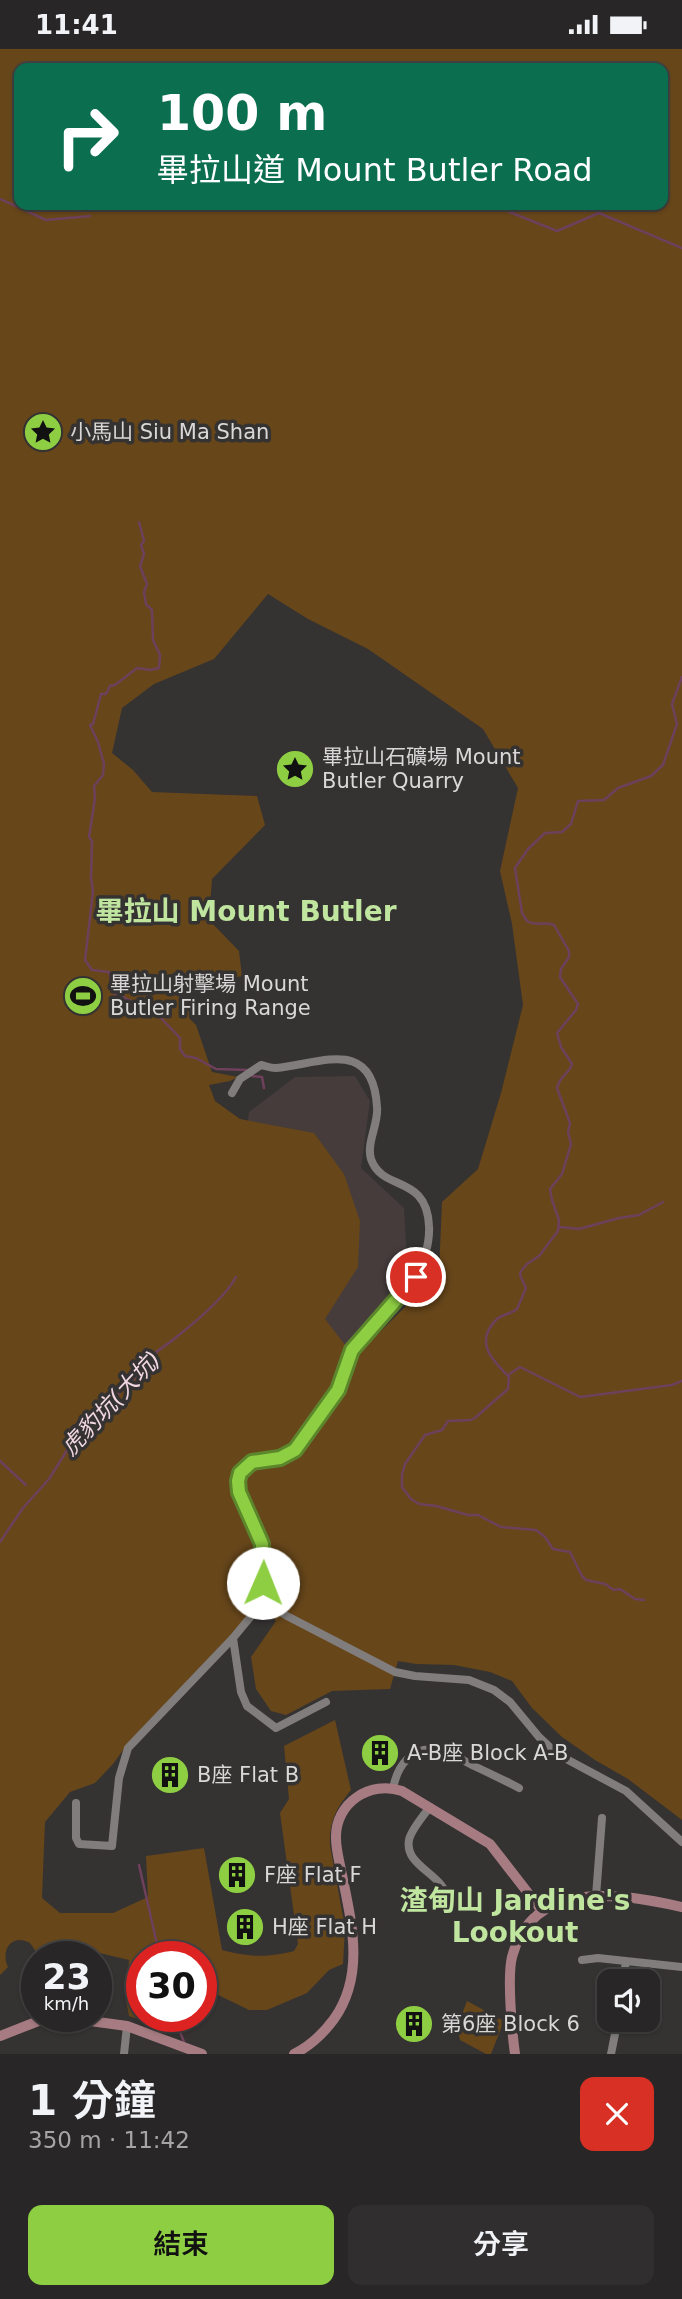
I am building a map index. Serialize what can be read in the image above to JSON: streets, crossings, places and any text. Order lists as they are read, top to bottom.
{
  "districts": ["畢拉山 Mount Butler", "渣甸山 Jardine's Lookout"],
  "water": ["虎豹坑(大坑)"],
  "places": {
    "place": ["小馬山 Siu Ma Shan", "畢拉山石礦場 Mount Butler Quarry"],
    "sports": ["畢拉山射擊場 Mount Butler Firing Range"],
    "building": [
      "A-B座 Block A-B",
      "B座 Flat B",
      "F座 Flat F",
      "H座 Flat H",
      "第6座 Block 6"
    ]
  },
  "page": {
    "status": "11:41",
    "turn": ["100 m", "畢拉山道 Mount Butler Road"],
    "speed": "23 km/h",
    "limit": "30",
    "heading": ["1 分鐘", "350 m · 11:42"],
    "buttons": ["結束", "分享"]
  }
}
